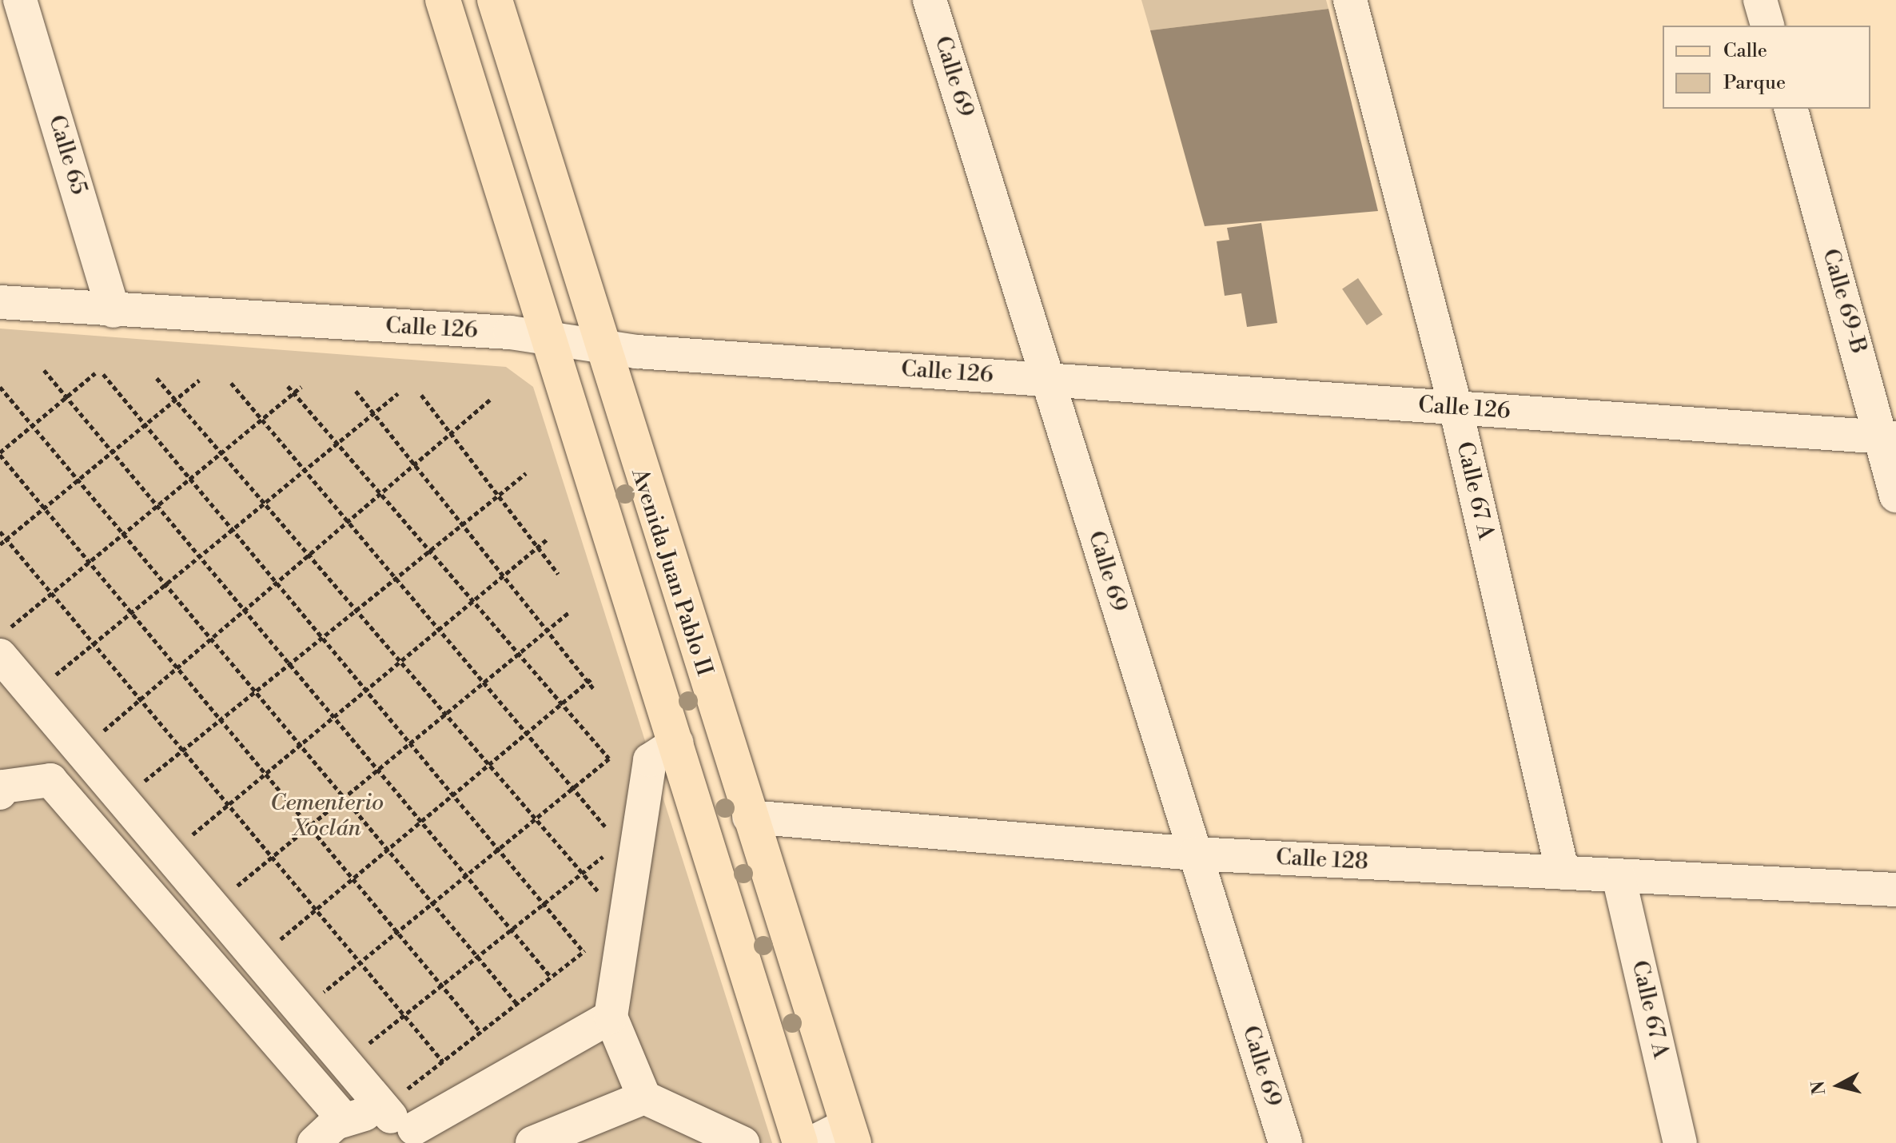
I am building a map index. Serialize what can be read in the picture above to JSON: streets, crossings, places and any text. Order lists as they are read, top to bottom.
{
  "streets": {
    "main road": ["Avenida Juan Pablo II"],
    "street": [
      "Calle 69",
      "Calle 65",
      "Calle 69-B",
      "Calle 126",
      "Calle 67 A",
      "Calle 128"
    ]
  },
  "crossings": [
    ["Calle 69", "Calle 126"],
    ["Calle 69", "Calle 128"],
    ["Calle 65", "Calle 126"],
    ["Calle 69-B", "Calle 126"],
    ["Calle 126", "Calle 67 A"],
    ["Calle 126", "Avenida Juan Pablo II"],
    ["Calle 67 A", "Calle 128"],
    ["Avenida Juan Pablo II", "Calle 128"]
  ],
  "parks": ["Cementerio Xoclán"],
  "legend": ["Calle", "Parque"],
  "north": "left"
}
